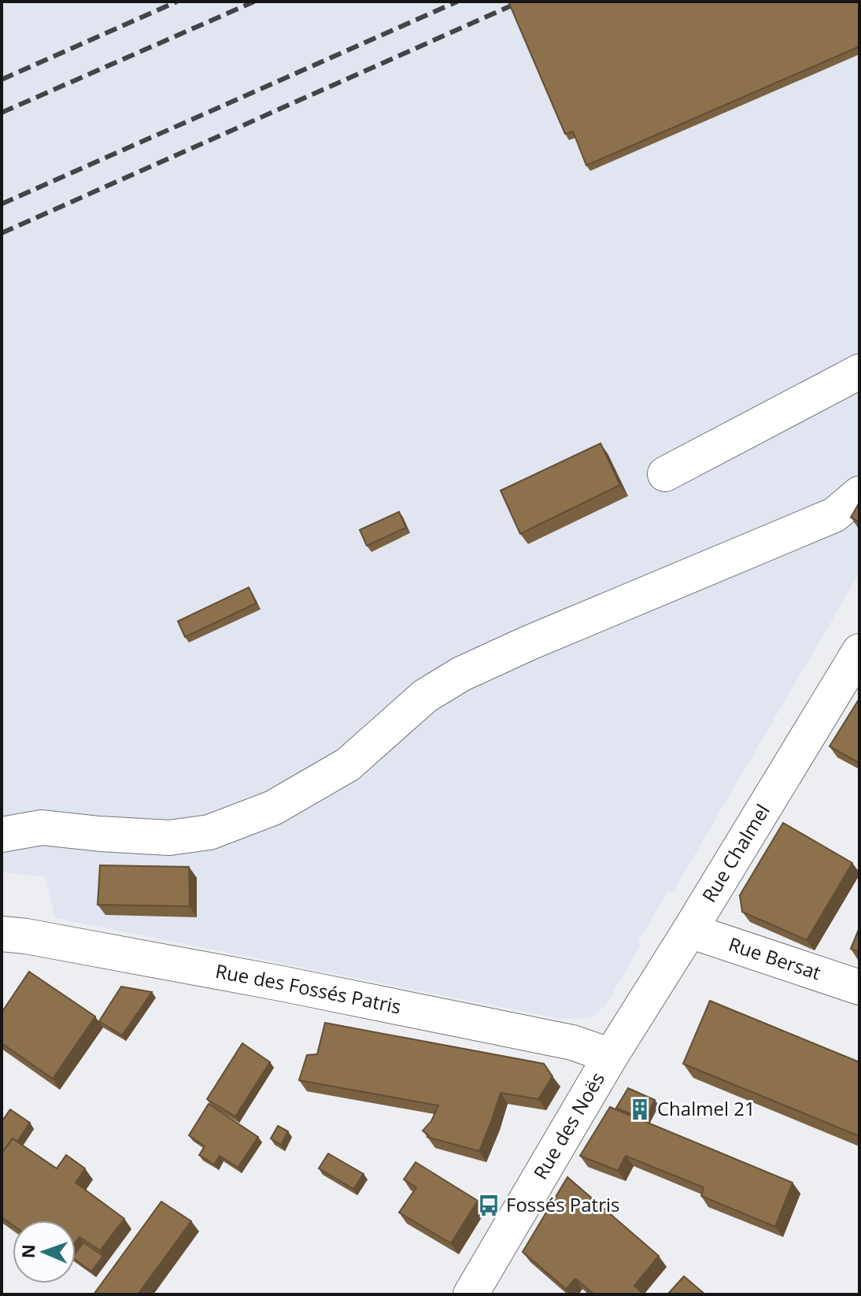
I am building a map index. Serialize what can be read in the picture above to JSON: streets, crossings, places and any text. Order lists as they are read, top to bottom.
{
  "streets": {
    "street": [
      "Rue Chalmel",
      "Rue Bersat",
      "Rue des Fossés Patris",
      "Rue des Noës"
    ]
  },
  "crossings": [
    ["Rue Chalmel", "Rue Bersat"],
    ["Rue Chalmel", "Rue des Fossés Patris"],
    ["Rue Chalmel", "Rue des Noës"],
    ["Rue des Fossés Patris", "Rue des Noës"]
  ],
  "places": {
    "building": ["Chalmel 21"],
    "bus stop": ["Fossés Patris"]
  },
  "north": "left"
}
